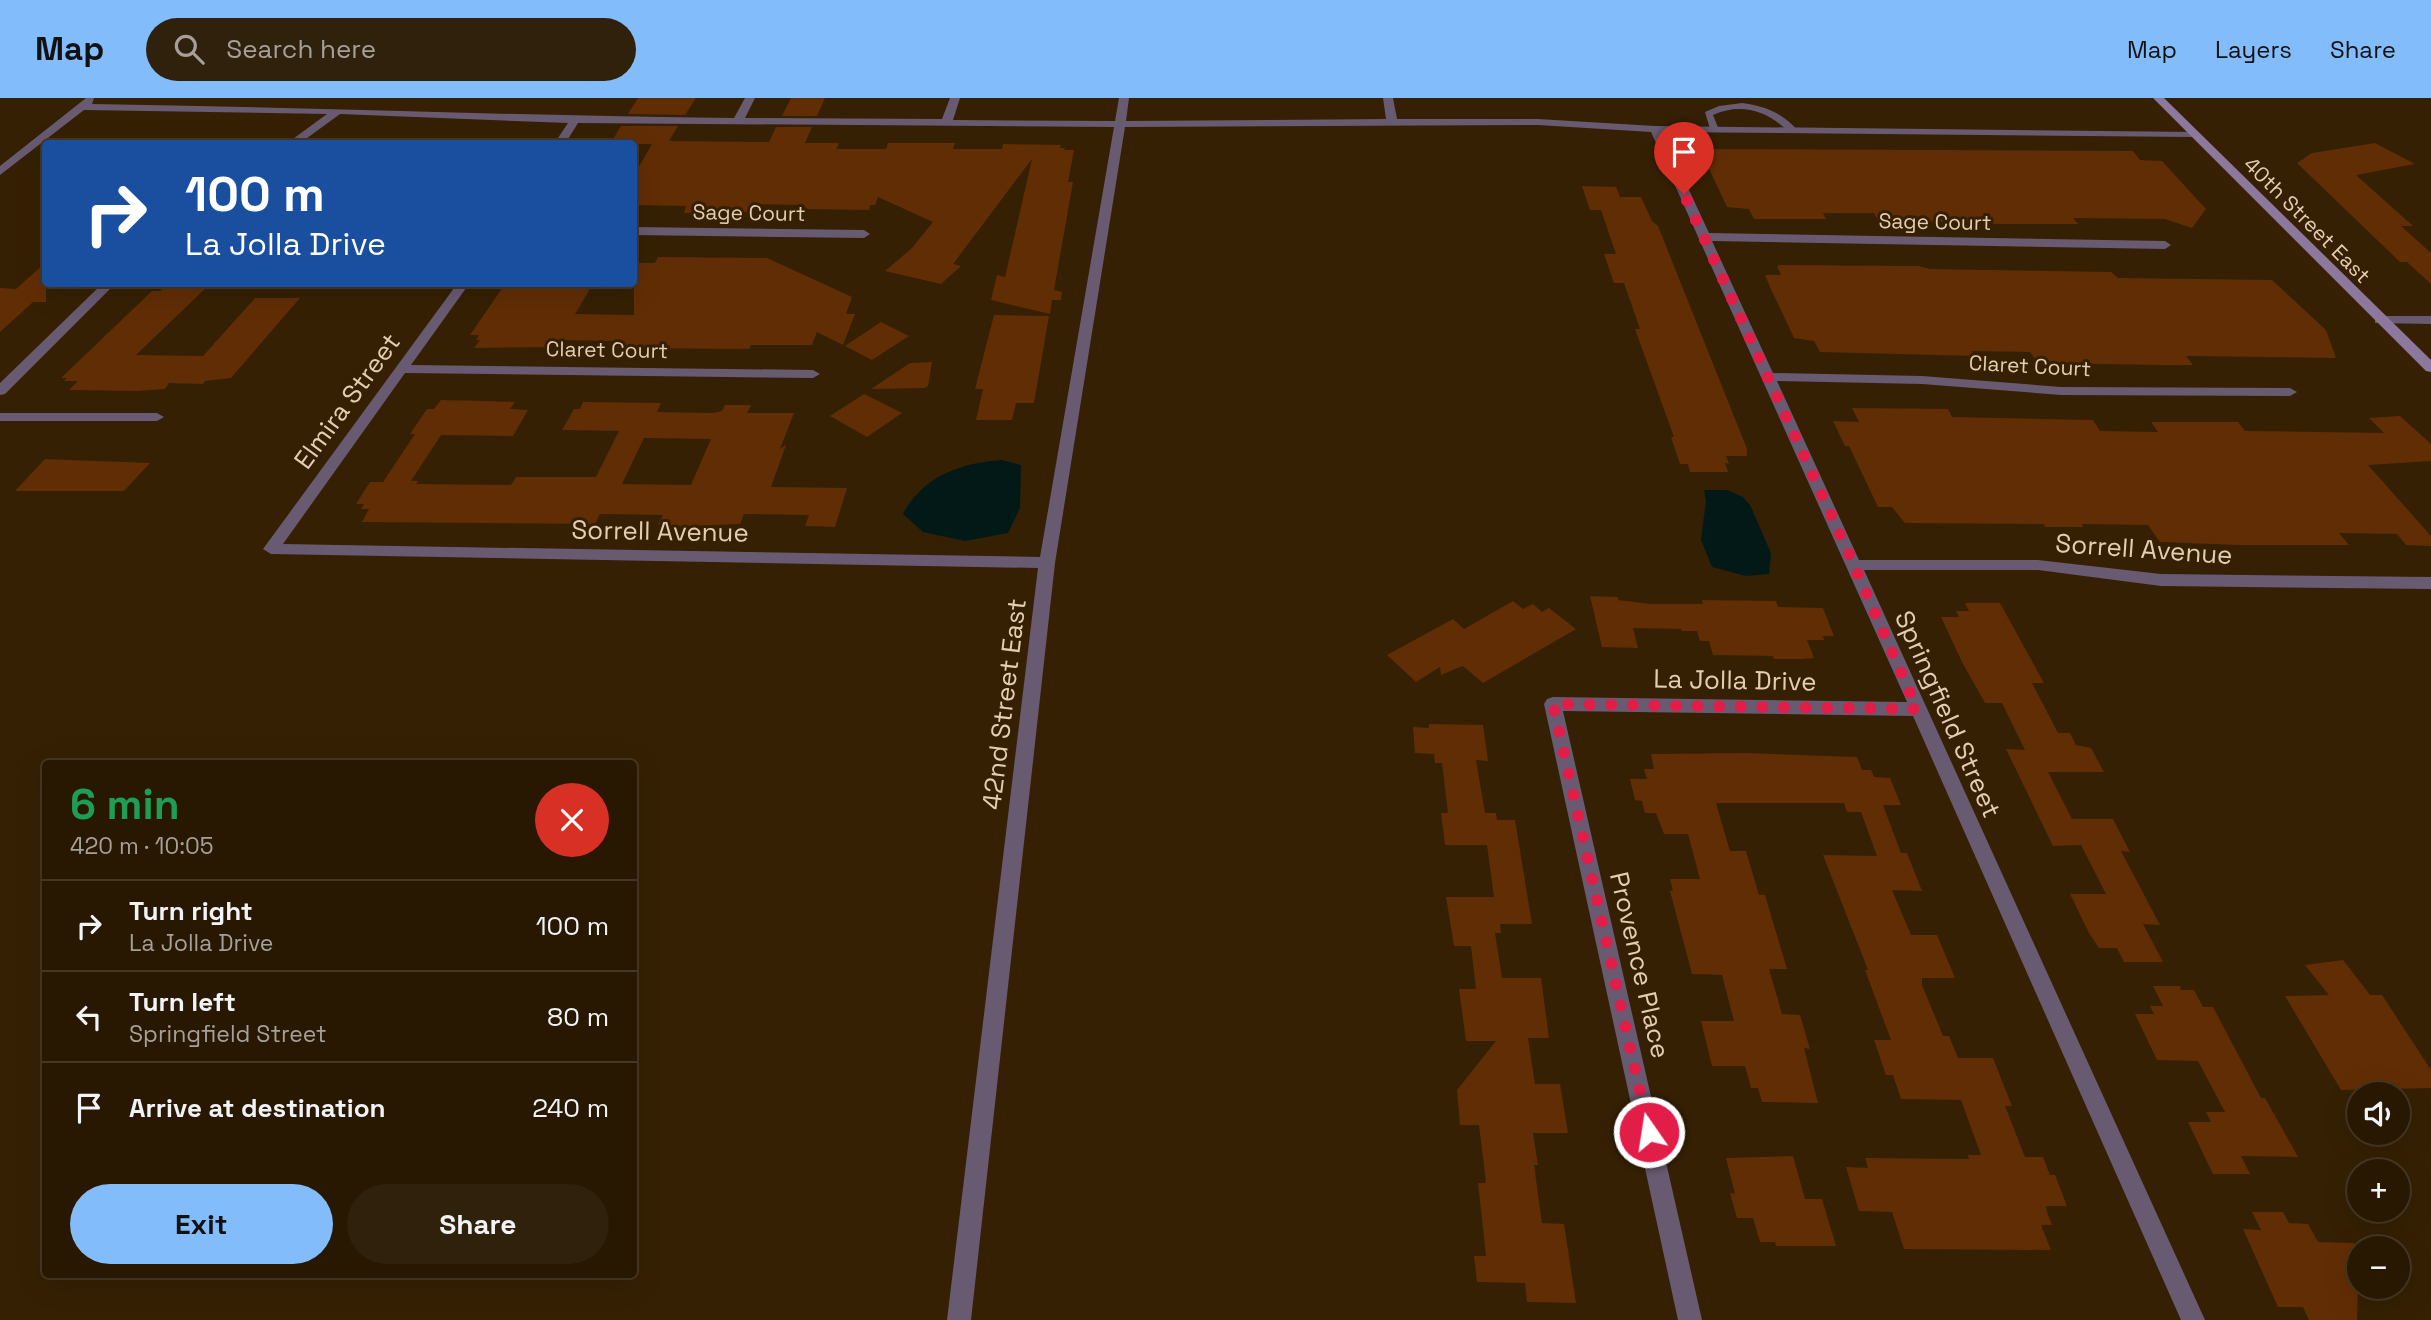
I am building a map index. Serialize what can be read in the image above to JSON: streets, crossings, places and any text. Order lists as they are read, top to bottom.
{
  "streets": {
    "main road": ["40th Street East"],
    "street": [
      "Sage Court",
      "Claret Court",
      "Elmira Street",
      "Sorrell Avenue",
      "La Jolla Drive",
      "42nd Street East",
      "Springfield Street",
      "Provence Place"
    ]
  },
  "crossings": [
    ["Sage Court", "Springfield Street"],
    ["Claret Court", "Elmira Street"],
    ["Claret Court", "Springfield Street"],
    ["Elmira Street", "Sorrell Avenue"],
    ["Sorrell Avenue", "42nd Street East"],
    ["Sorrell Avenue", "Springfield Street"],
    ["La Jolla Drive", "Springfield Street"],
    ["La Jolla Drive", "Provence Place"]
  ],
  "page": {
    "header": "Map",
    "search": "Search here",
    "nav": ["Map", "Layers", "Share"],
    "turn": ["100 m", "La Jolla Drive"],
    "heading": ["6 min", "420 m · 10:05"],
    "list": [
      {
        "name": "Turn right",
        "note": "La Jolla Drive",
        "value": "100 m"
      },
      {
        "name": "Turn left",
        "note": "Springfield Street",
        "value": "80 m"
      },
      {
        "name": "Arrive at destination",
        "value": "240 m"
      }
    ],
    "map_buttons": ["+", "−"],
    "buttons": ["Exit", "Share"]
  }
}
